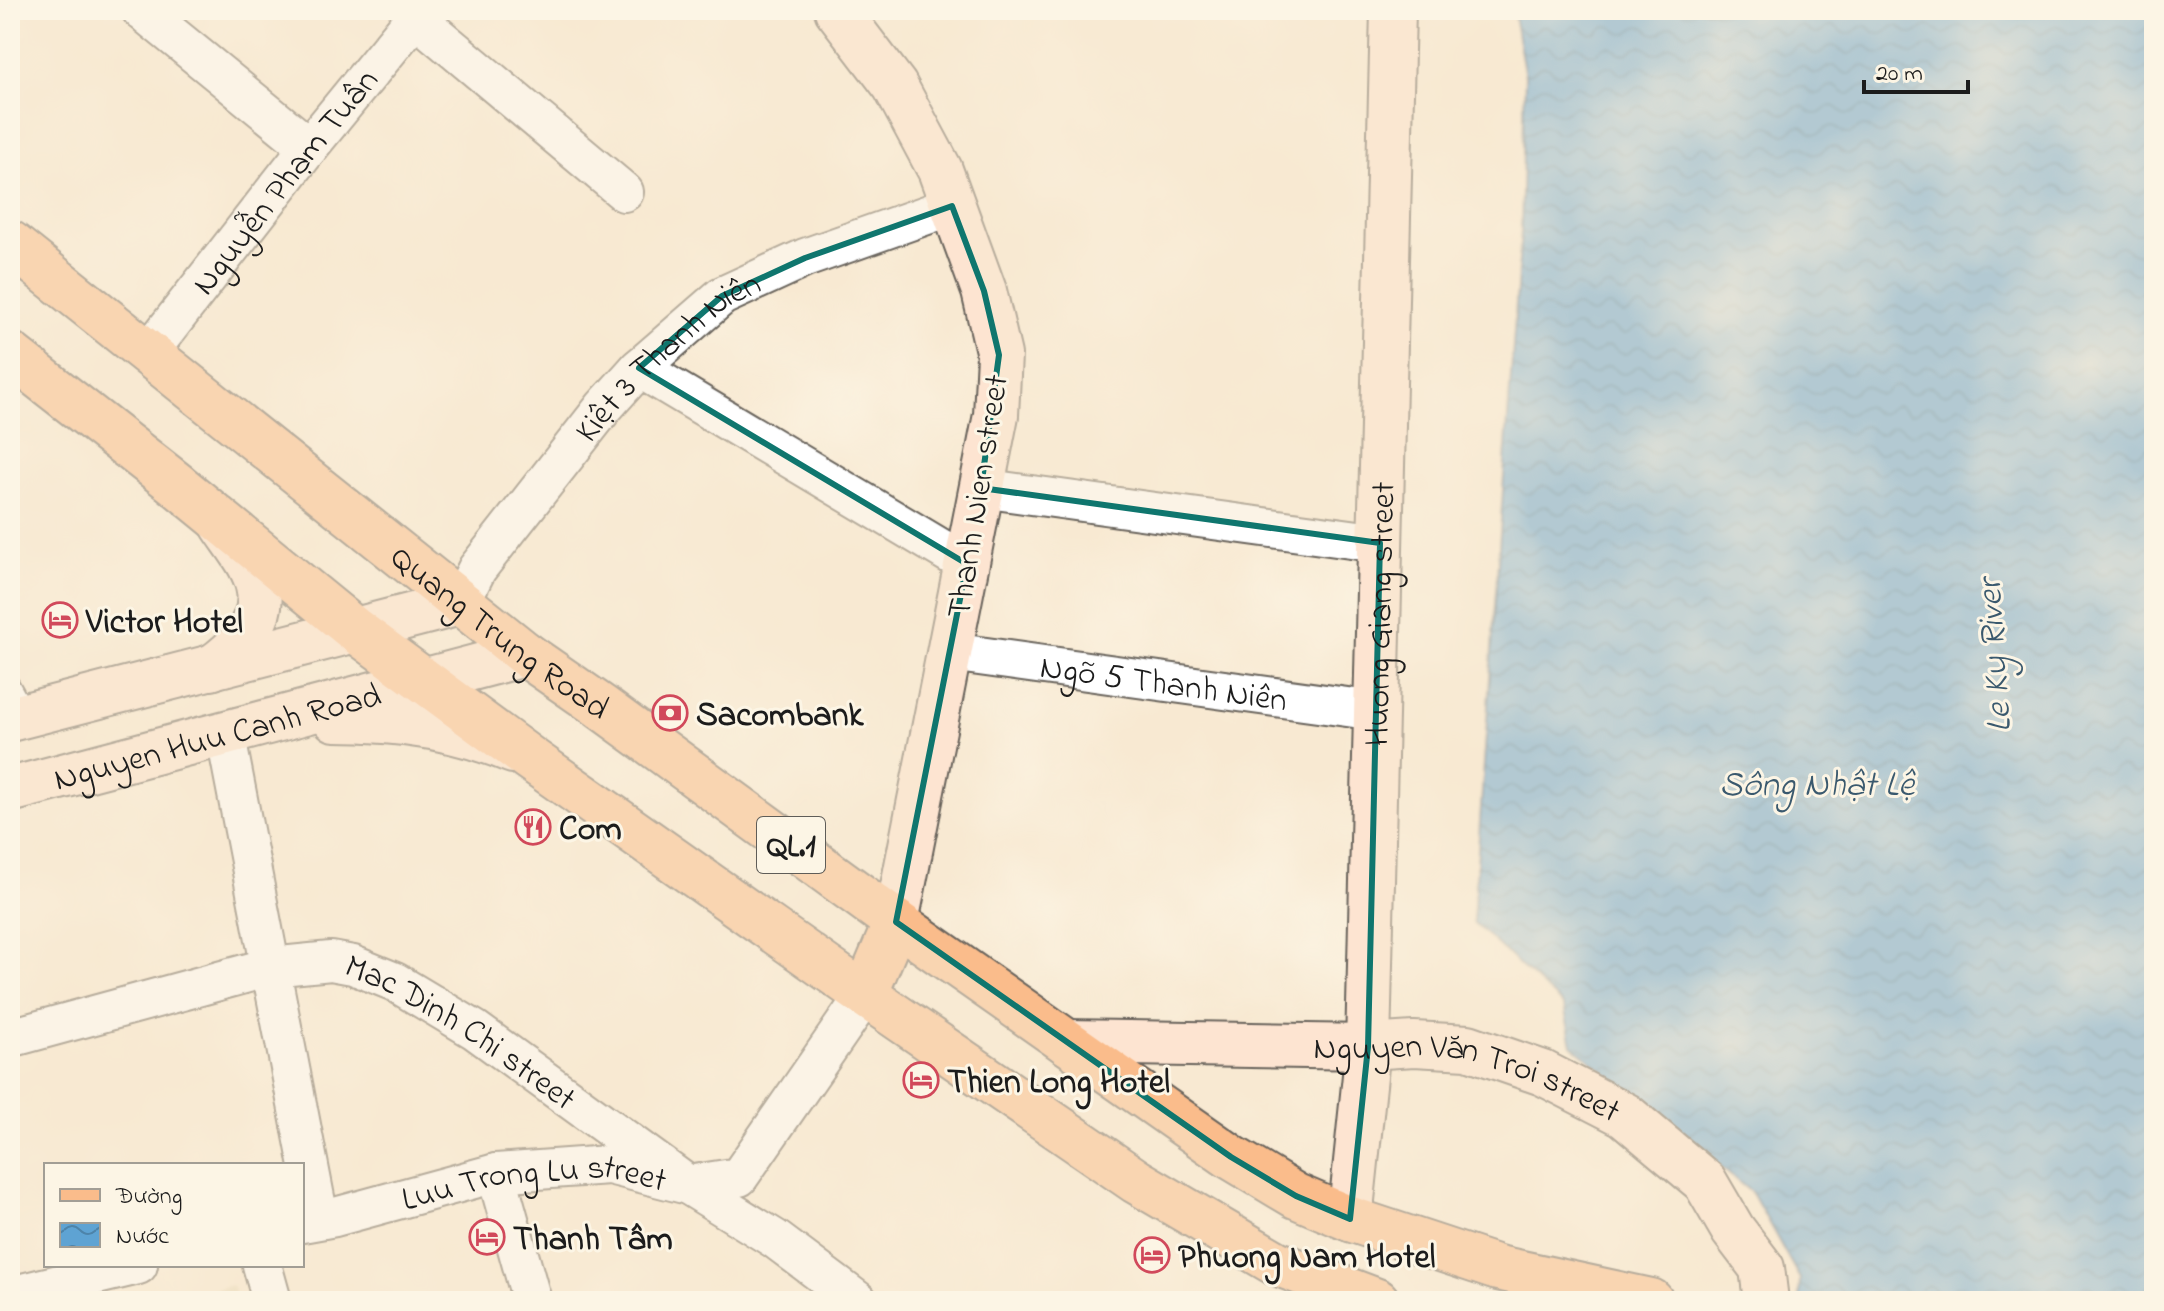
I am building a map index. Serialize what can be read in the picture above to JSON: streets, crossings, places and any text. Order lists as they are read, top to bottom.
{
  "streets": {
    "main road": [
      "Thanh Nien street",
      "Huong Giang street",
      "Quang Trung Road",
      "Nguyen Huu Canh Road",
      "QL.1",
      "Nguyen Văn Troi street"
    ],
    "street": [
      "Nguyễn Phạm Tuân",
      "Kiệt 3 Thanh Niên",
      "Ngõ 5 Thanh Niên",
      "Mac Dinh Chi street",
      "Luu Trong Lu street"
    ]
  },
  "crossings": [
    ["Nguyễn Phạm Tuân", "Quang Trung Road"],
    ["Kiệt 3 Thanh Niên", "Thanh Nien street"],
    ["Kiệt 3 Thanh Niên", "Quang Trung Road"],
    ["Kiệt 3 Thanh Niên", "Nguyen Huu Canh Road"],
    ["Thanh Nien street", "Quang Trung Road"],
    ["Thanh Nien street", "Ngõ 5 Thanh Niên"],
    ["Huong Giang street", "Quang Trung Road"],
    ["Huong Giang street", "Ngõ 5 Thanh Niên"],
    ["Huong Giang street", "Nguyen Văn Troi street"],
    ["Quang Trung Road", "Nguyen Huu Canh Road"],
    ["Quang Trung Road", "Nguyen Văn Troi street"],
    ["Nguyen Huu Canh Road", "QL.1"],
    ["QL.1", "Luu Trong Lu street"],
    ["Mac Dinh Chi street", "Luu Trong Lu street"]
  ],
  "water": ["Le Ky River", "Sông Nhật Lệ"],
  "places": {
    "hotel": [
      "Victor Hotel",
      "Thien Long Hotel",
      "Thanh Tâm",
      "Phuong Nam Hotel"
    ],
    "bank": ["Sacombank"],
    "restaurant": ["Com"]
  },
  "legend": ["Đường", "Nước"],
  "scale_bar": "20 m"
}
